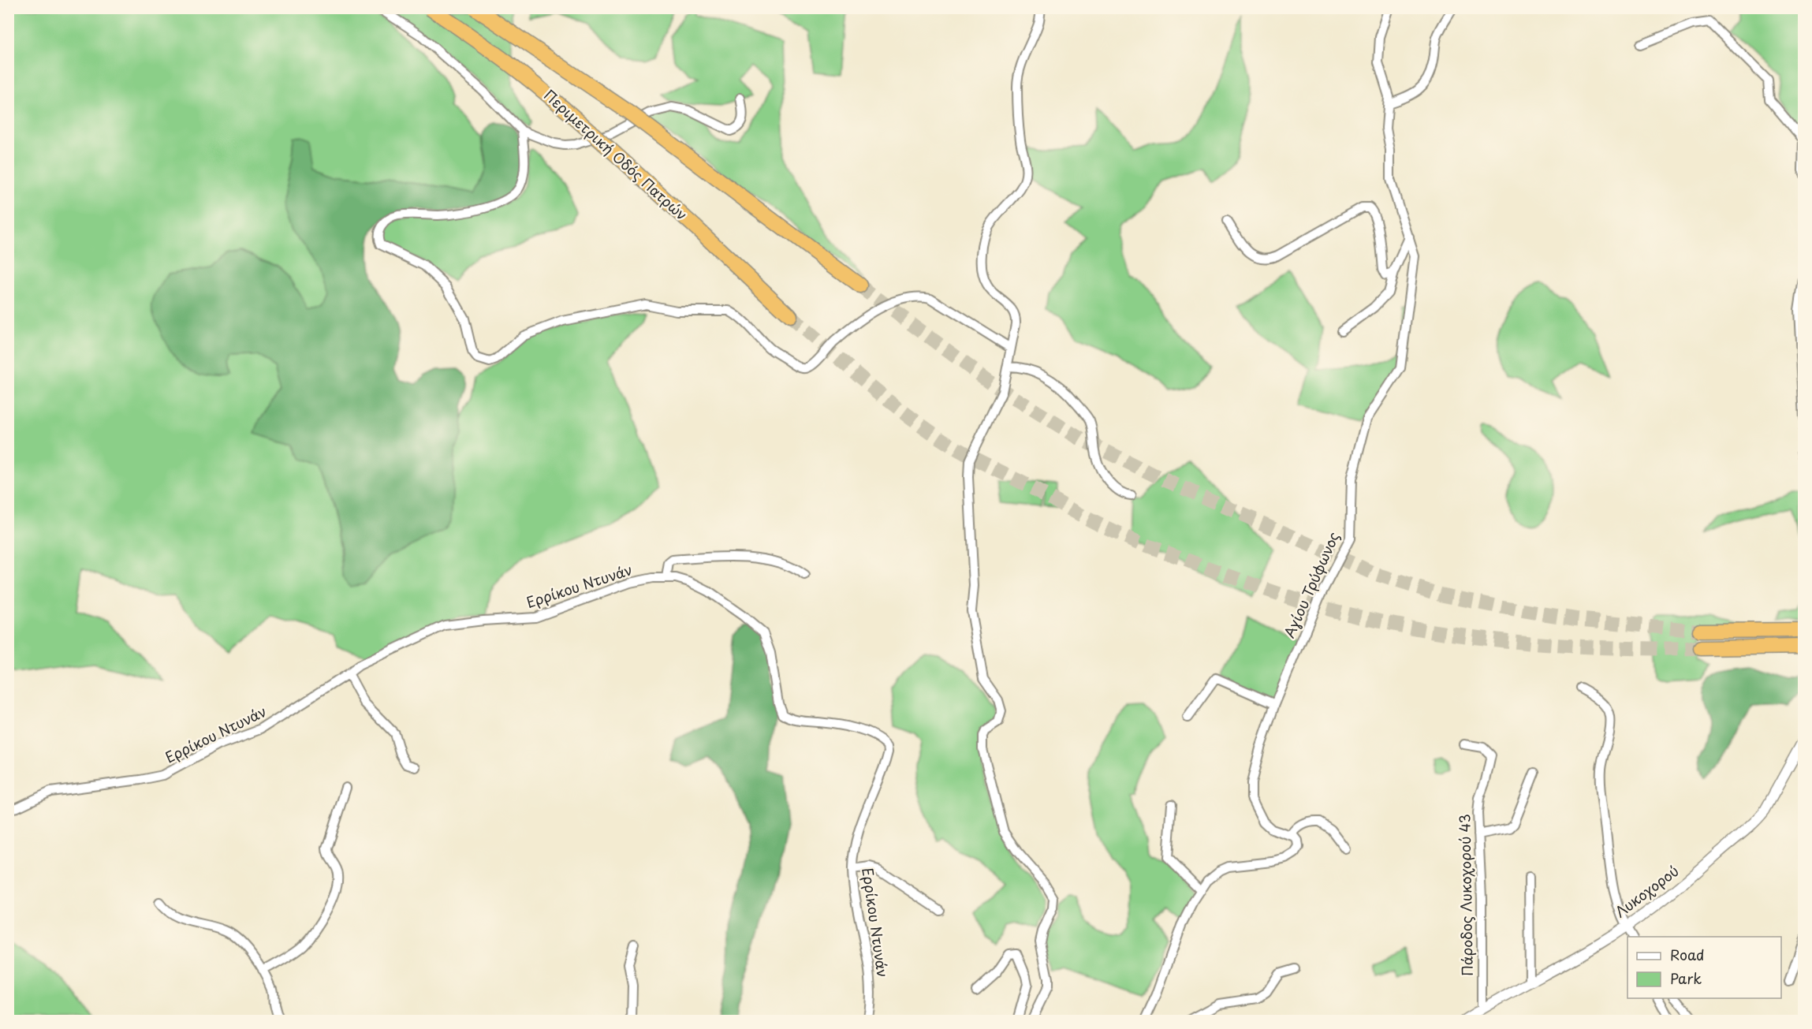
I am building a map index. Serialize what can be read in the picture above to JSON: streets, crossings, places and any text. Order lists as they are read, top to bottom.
{
  "streets": {
    "highway": ["Περιμετρική Οδός Πατρών"],
    "street": [
      "Αγίου Τρύφωνος",
      "Ερρίκου Ντυνάν",
      "Λυκοχορού",
      "Πάροδος Λυκοχορού 43"
    ]
  },
  "crossings": [
    ["Λυκοχορού", "Πάροδος Λυκοχορού 43"]
  ],
  "legend": ["Road", "Park"]
}
